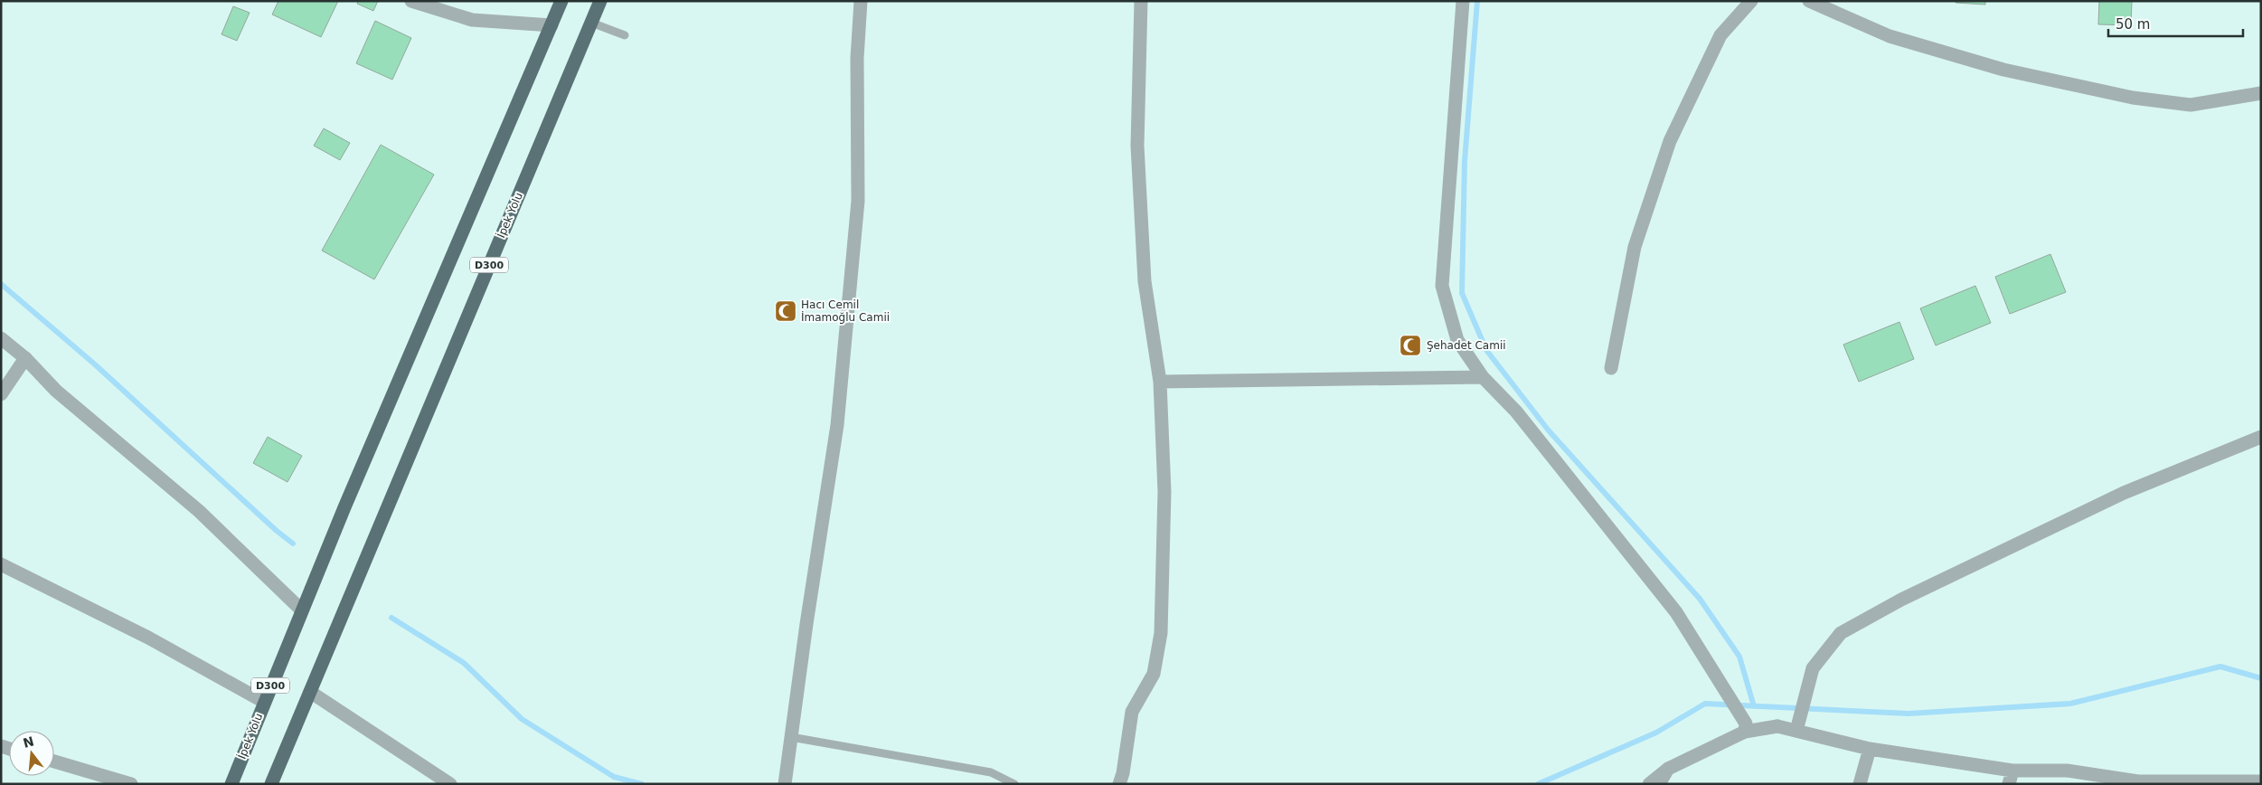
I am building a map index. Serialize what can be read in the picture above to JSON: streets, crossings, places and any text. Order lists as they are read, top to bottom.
{
  "streets": {
    "highway": ["İpek Yolu", "D300"]
  },
  "crossings": [
    ["İpek Yolu", "D300"]
  ],
  "places": {
    "mosque": ["Hacı Cemil İmamoğlu Camii", "Şehadet Camii"]
  },
  "scale_bar": "50 m",
  "north": "top"
}
